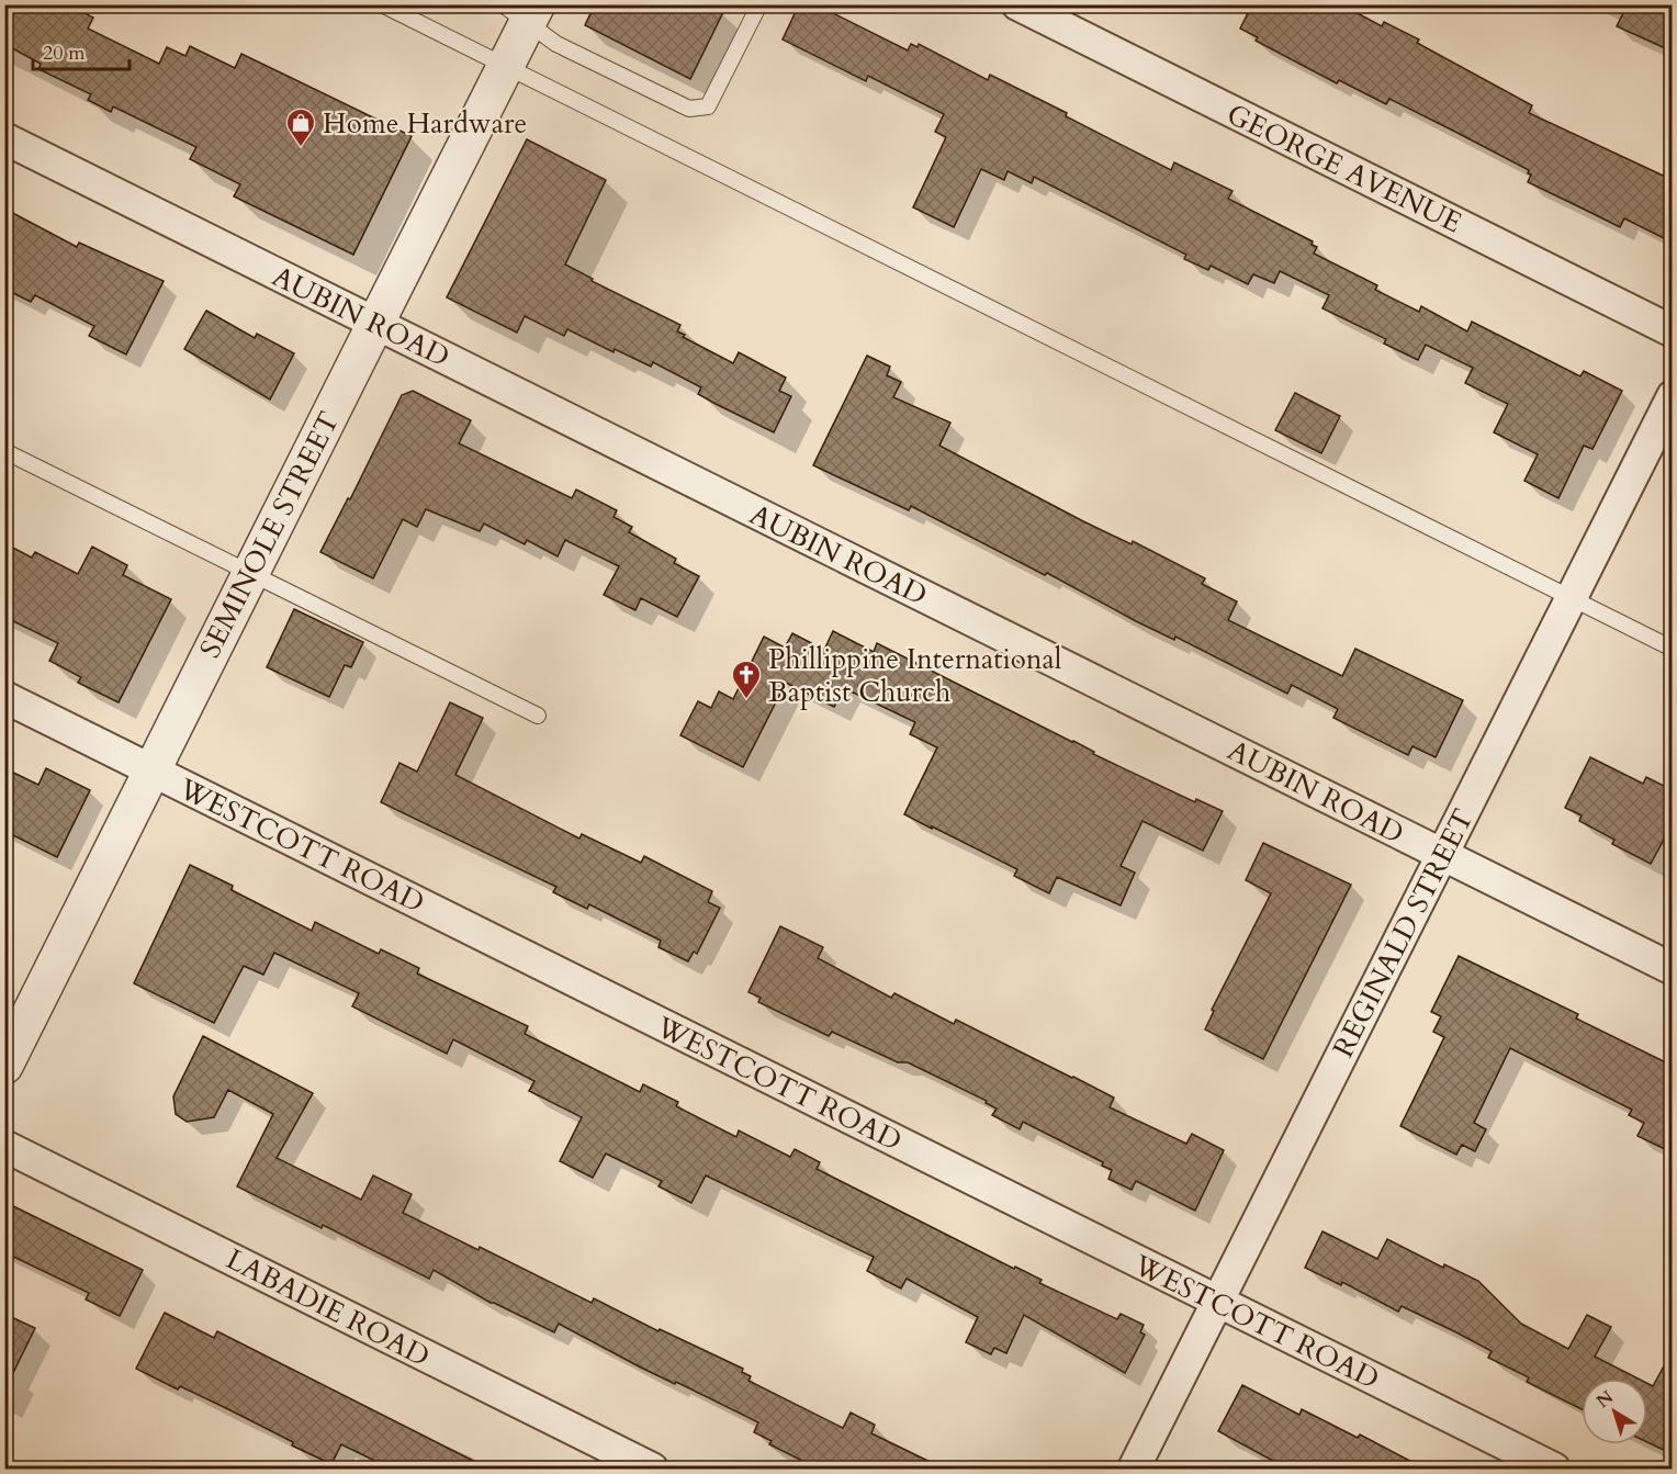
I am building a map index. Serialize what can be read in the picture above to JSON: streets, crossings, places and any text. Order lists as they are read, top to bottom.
{
  "streets": {
    "street": [
      "GEORGE AVENUE",
      "AUBIN ROAD",
      "SEMINOLE STREET",
      "WESTCOTT ROAD",
      "REGINALD STREET",
      "LABADIE ROAD"
    ]
  },
  "crossings": [
    ["AUBIN ROAD", "SEMINOLE STREET"],
    ["AUBIN ROAD", "REGINALD STREET"],
    ["SEMINOLE STREET", "WESTCOTT ROAD"],
    ["WESTCOTT ROAD", "REGINALD STREET"]
  ],
  "places": {
    "shop": ["Home Hardware"],
    "church": ["Phillippine International Baptist Church"]
  },
  "scale_bar": "20 m",
  "north": "top left"
}
